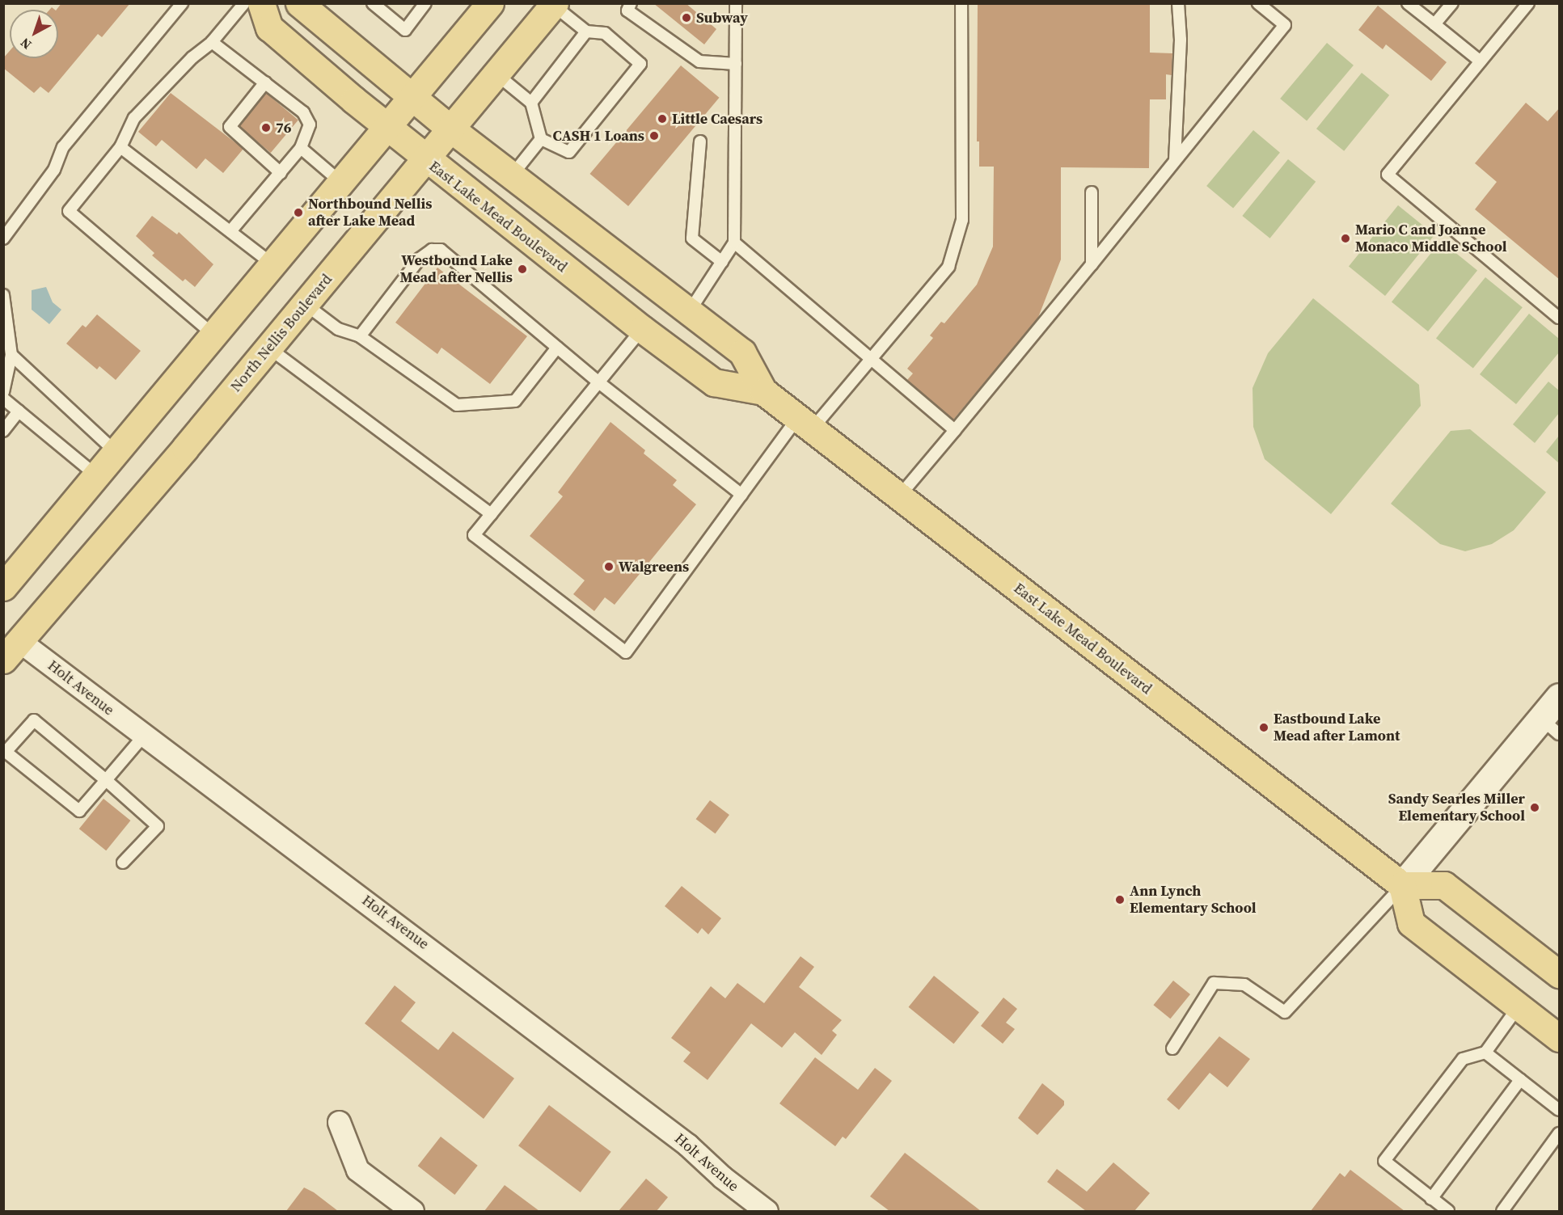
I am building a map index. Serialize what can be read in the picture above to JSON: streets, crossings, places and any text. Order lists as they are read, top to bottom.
{
  "streets": {
    "main road": ["East Lake Mead Boulevard", "North Nellis Boulevard"],
    "street": ["Holt Avenue"]
  },
  "crossings": [
    ["East Lake Mead Boulevard", "North Nellis Boulevard"],
    ["North Nellis Boulevard", "Holt Avenue"]
  ],
  "places": [
    "Subway",
    "Little Caesars",
    "76",
    "CASH 1 Loans",
    "Northbound Nellis after Lake Mead",
    "Mario C and Joanne Monaco Middle School",
    "Westbound Lake Mead after Nellis",
    "Walgreens",
    "Eastbound Lake Mead after Lamont",
    "Sandy Searles Miller Elementary School",
    "Ann Lynch Elementary School"
  ],
  "north": "bottom left"
}
